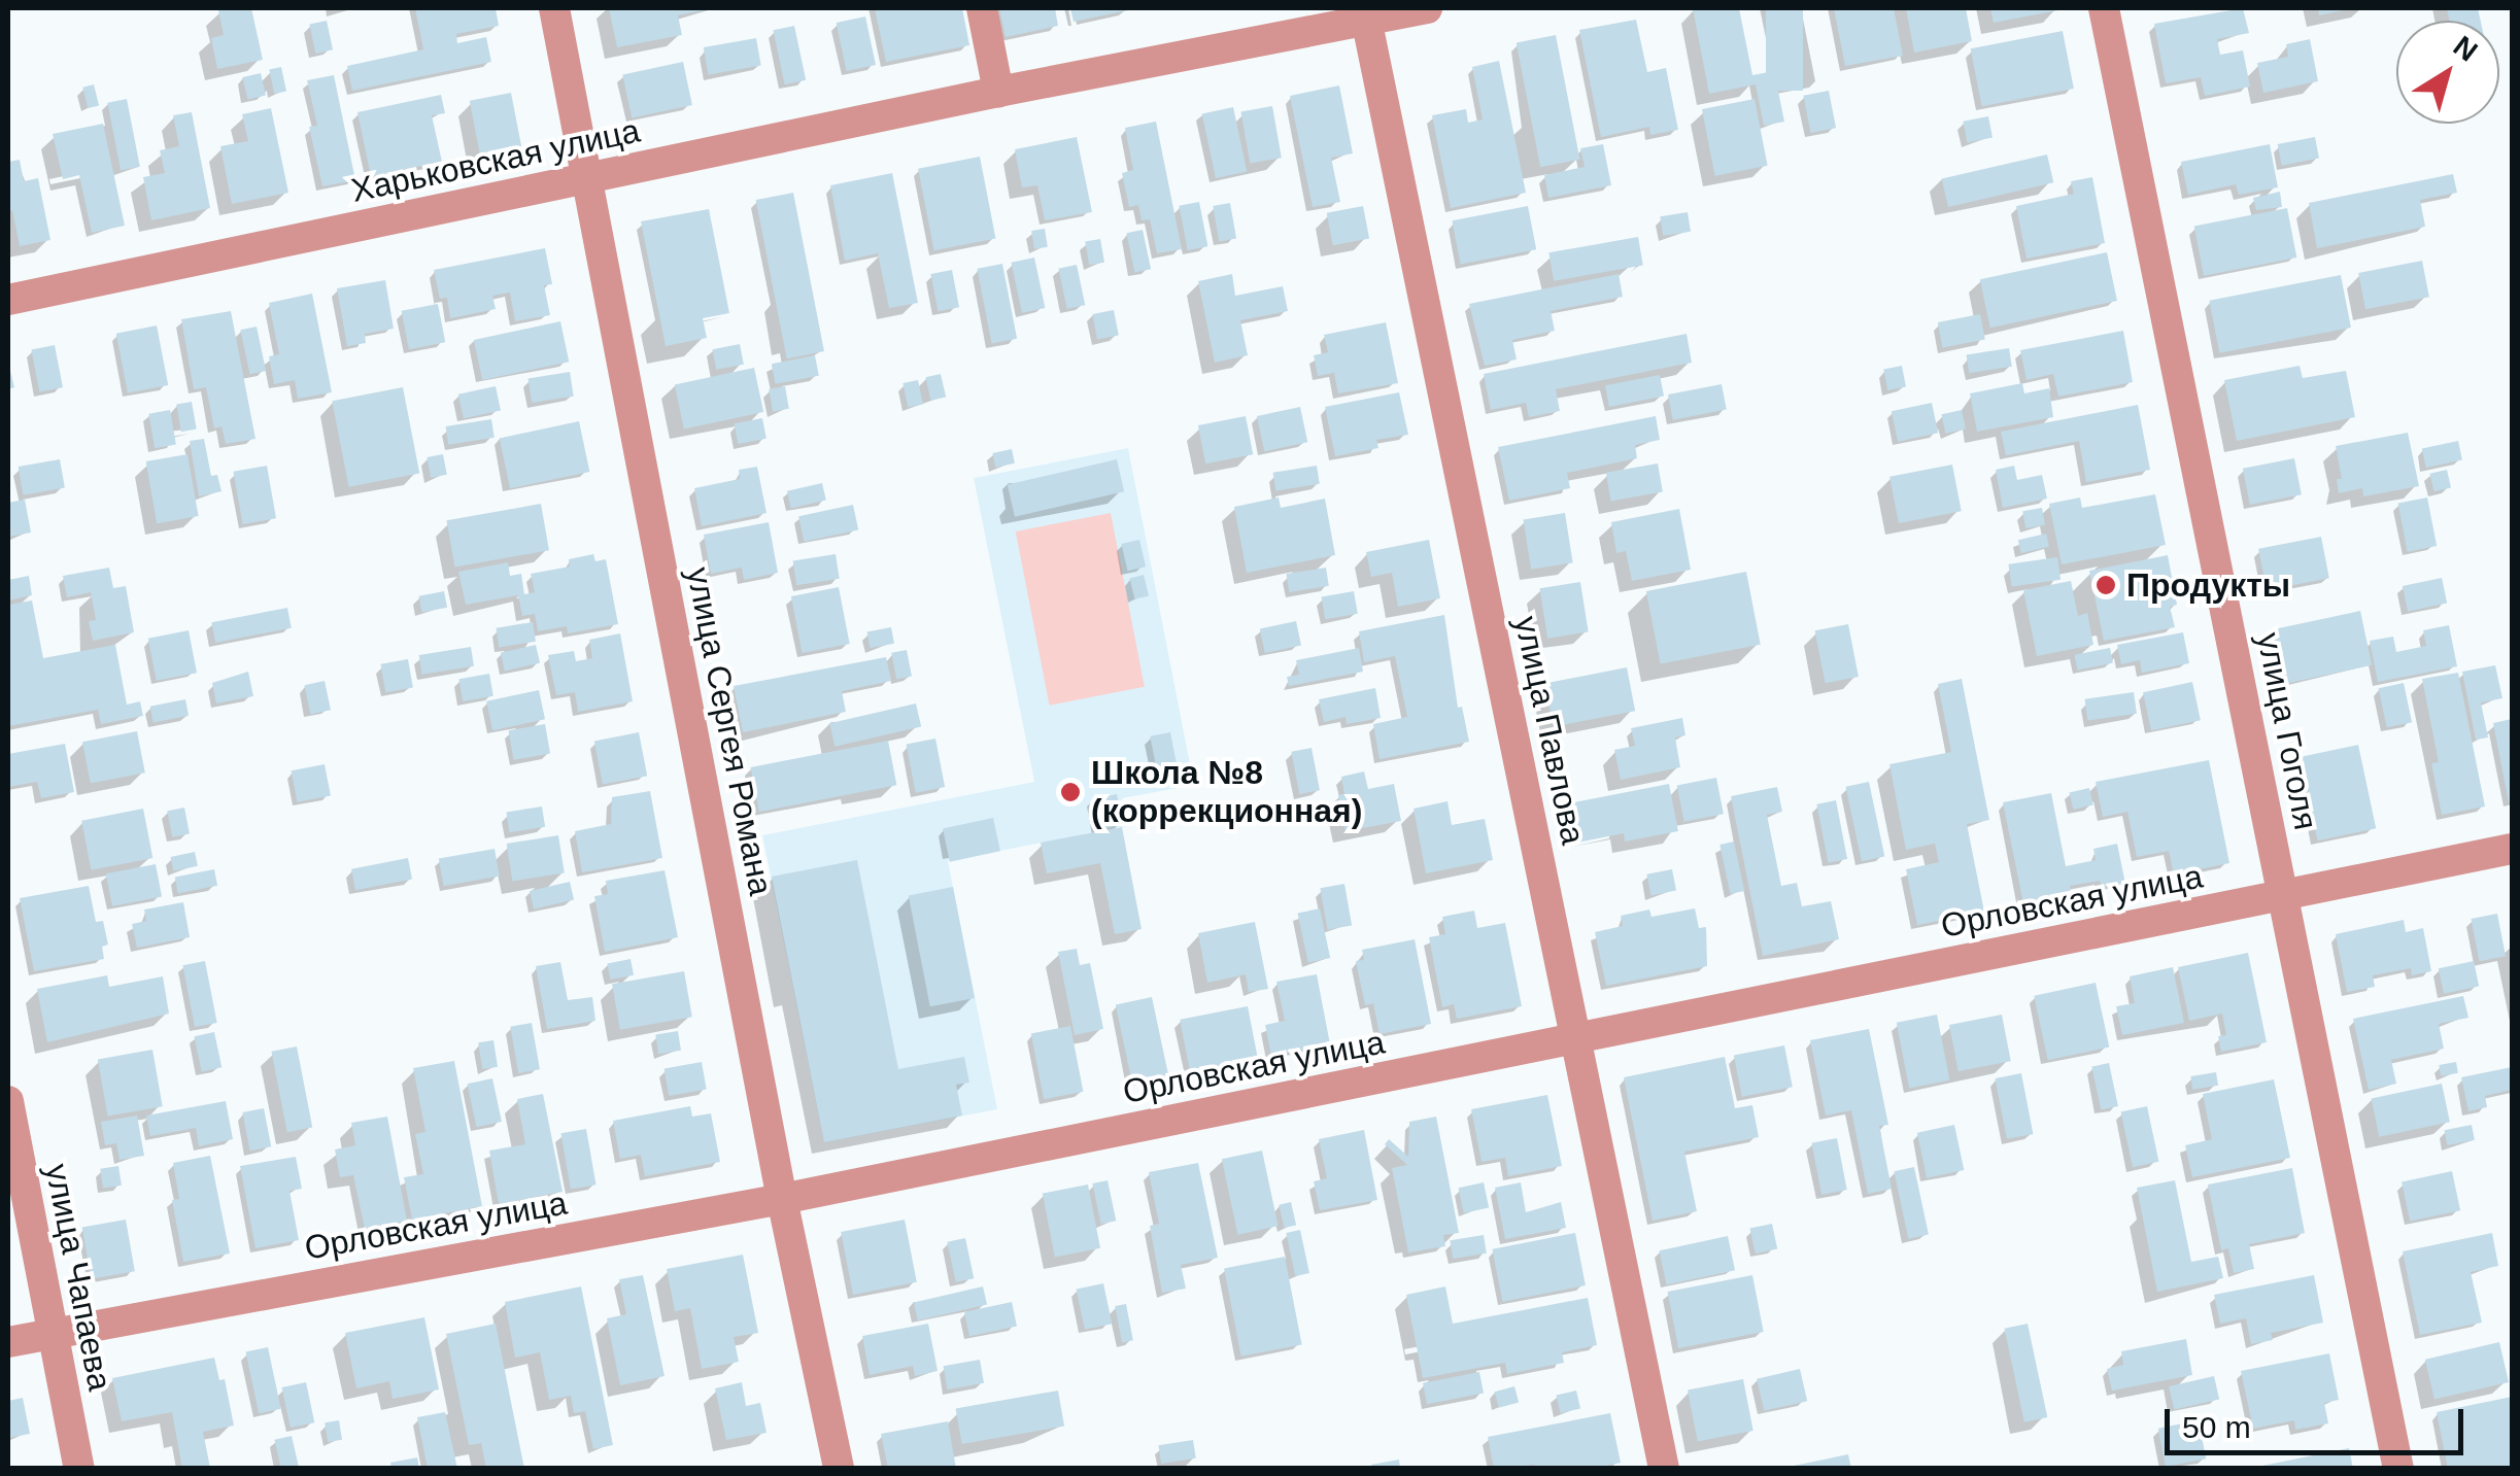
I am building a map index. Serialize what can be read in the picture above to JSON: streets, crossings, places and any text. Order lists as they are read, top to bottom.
{
  "streets": {
    "street": [
      "Харьковская улица",
      "улица Павлова",
      "улица Сергея Романа",
      "улица Гоголя",
      "Орловская улица",
      "улица Чапаева"
    ]
  },
  "crossings": [
    ["Харьковская улица", "улица Павлова"],
    ["Харьковская улица", "улица Сергея Романа"],
    ["улица Павлова", "Орловская улица"],
    ["улица Сергея Романа", "Орловская улица"],
    ["улица Гоголя", "Орловская улица"],
    ["Орловская улица", "улица Чапаева"]
  ],
  "places": ["Продукты", "Школа №8 (коррекционная)"],
  "scale_bar": "50 m",
  "north": "top right"
}
